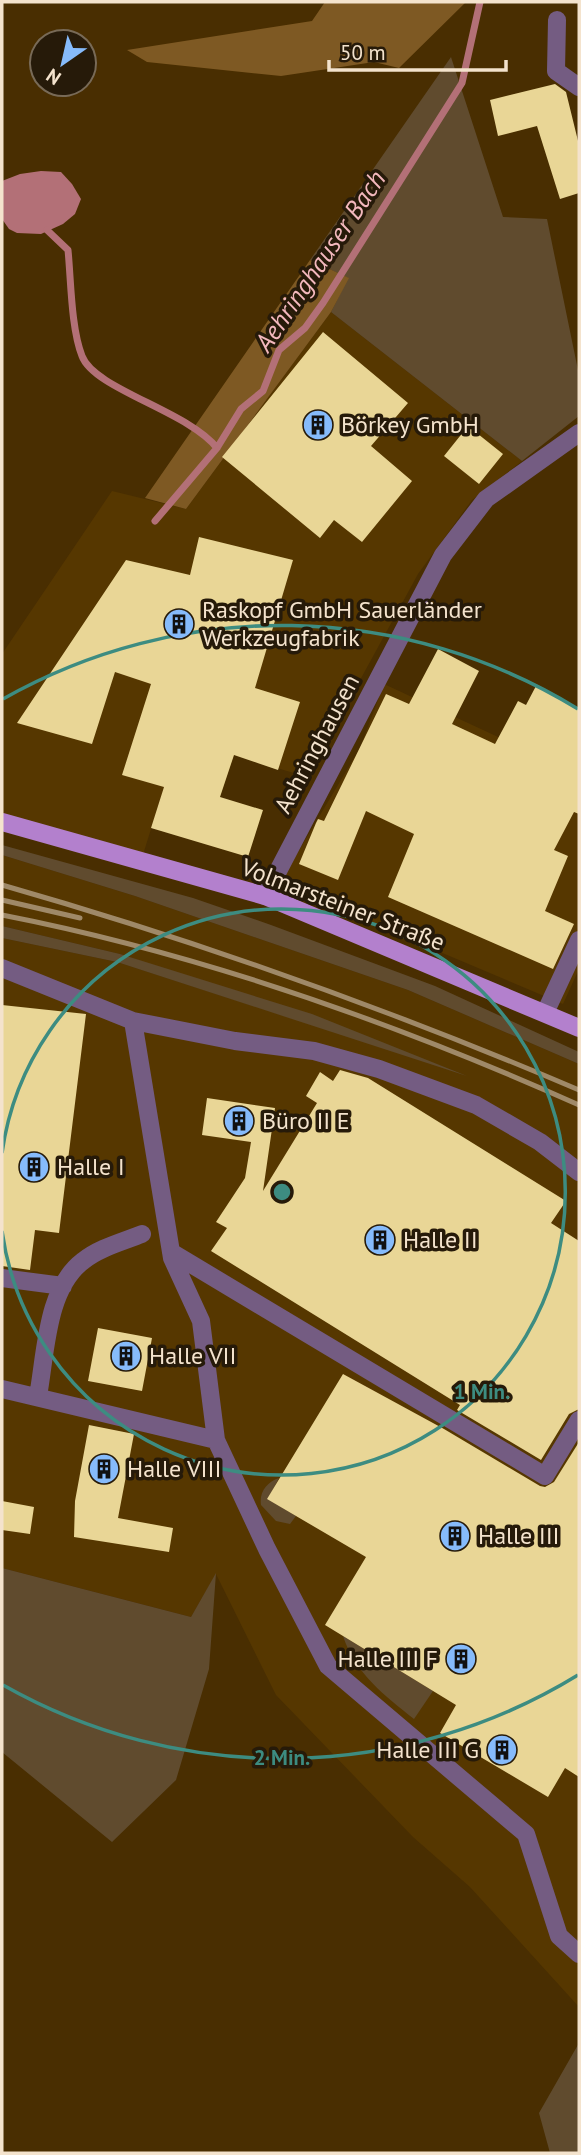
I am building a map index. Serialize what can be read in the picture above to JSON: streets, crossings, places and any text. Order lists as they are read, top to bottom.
{
  "streets": {
    "main road": ["Volmarsteiner Straße"],
    "street": ["Aehringhausen"]
  },
  "crossings": [
    ["Aehringhausen", "Volmarsteiner Straße"]
  ],
  "water": ["Aehringhauser Bach"],
  "places": {
    "building": [
      "Börkey GmbH",
      "Raskopf GmbH Sauerländer Werkzeugfabrik",
      "Büro II E",
      "Halle I",
      "Halle II",
      "Halle VII",
      "Halle VIII",
      "Halle III",
      "Halle III F",
      "Halle III G"
    ]
  },
  "scale_bar": "50 m",
  "north": "bottom left",
  "rings": ["1 Min.", "2 Min."]
}
